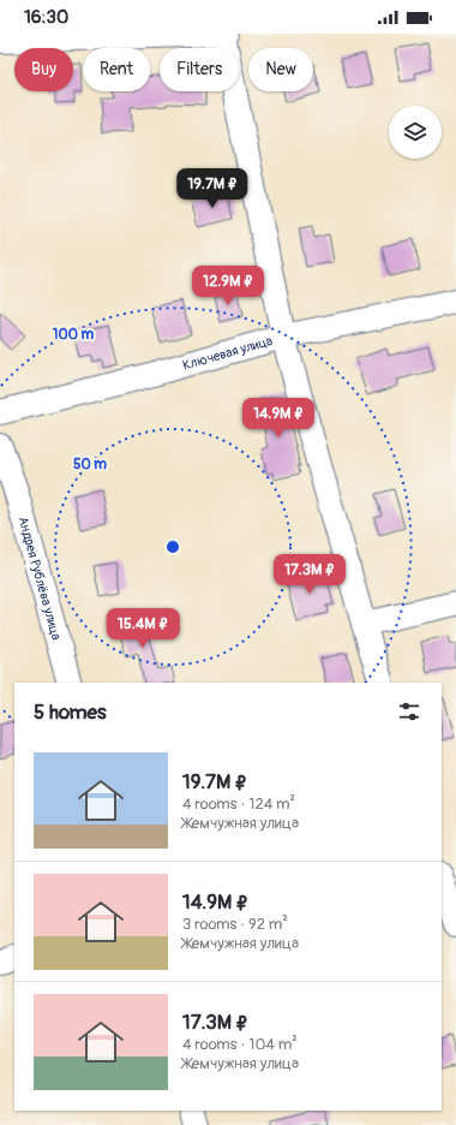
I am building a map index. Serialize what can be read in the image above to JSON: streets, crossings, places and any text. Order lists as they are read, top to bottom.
{
  "streets": {
    "street": ["Ключевая улица", "Андрея Рублёва улица"]
  },
  "page": {
    "status": "16:30",
    "chip": [
      "Buy",
      "Rent",
      "Filters",
      "New"
    ],
    "price": [
      "19.7M ₽",
      "12.9M ₽",
      "14.9M ₽",
      "17.3M ₽",
      "15.4M ₽"
    ],
    "heading": "5 homes",
    "list": [
      {
        "name": "19.7M ₽",
        "note": "4 rooms · 124 m² · Жемчужная улица"
      },
      {
        "name": "14.9M ₽",
        "note": "3 rooms · 92 m² · Жемчужная улица"
      },
      {
        "name": "17.3M ₽",
        "note": "4 rooms · 104 m² · Жемчужная улица"
      }
    ]
  },
  "rings": ["100 m", "50 m"]
}
